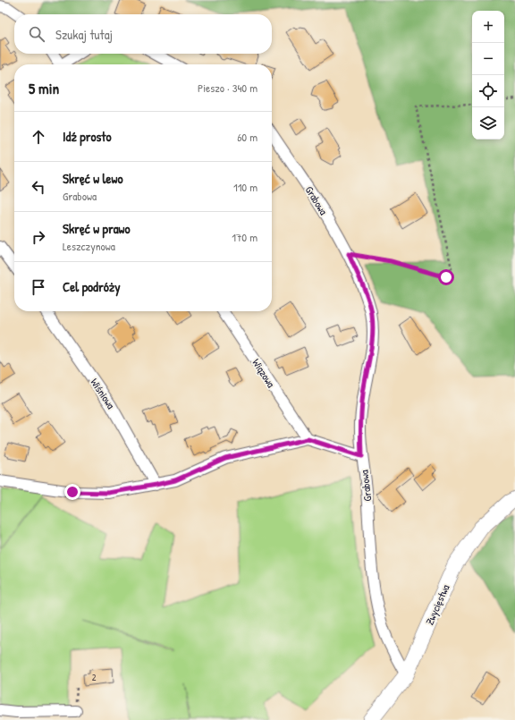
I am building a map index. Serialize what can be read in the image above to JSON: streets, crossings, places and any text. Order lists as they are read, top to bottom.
{
  "streets": {
    "main road": ["Zwycięstwa"],
    "street": ["Grabowa", "Wiązowa", "Wiśniowa"]
  },
  "crossings": [
    ["Grabowa", "Zwycięstwa"]
  ],
  "house_numbers": ["2"],
  "page": {
    "map_buttons": ["+", "−"],
    "search": "Szukaj tutaj",
    "heading": ["5 min", "Pieszo · 340 m"],
    "list": [
      ["Idź prosto", "60 m"],
      ["Skręć w lewo", "Grabowa", "110 m"],
      ["Skręć w prawo", "Leszczynowa", "170 m"],
      "Cel podróży"
    ]
  }
}
